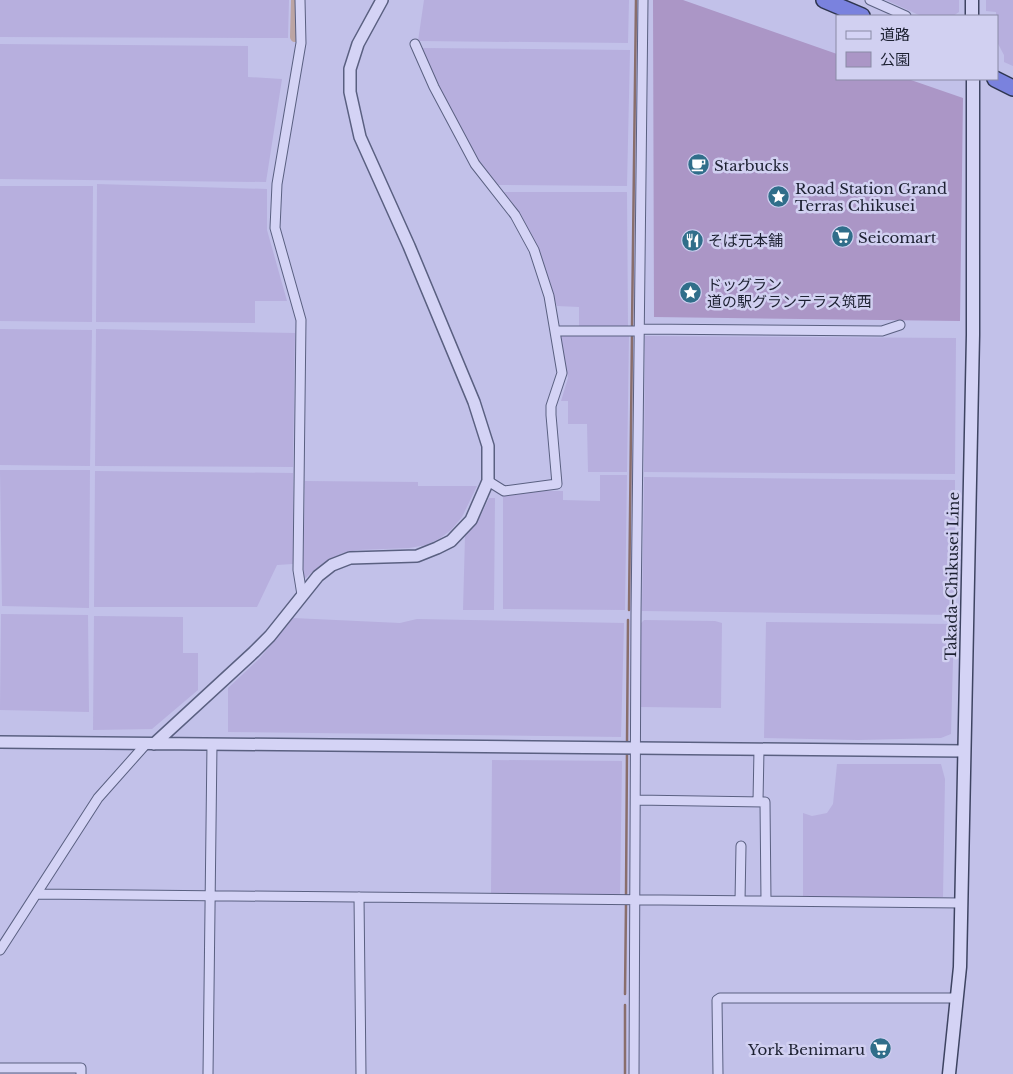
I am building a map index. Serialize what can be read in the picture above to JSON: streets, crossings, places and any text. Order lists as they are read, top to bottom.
{
  "streets": {
    "main road": ["Takada-Chikusei Line"]
  },
  "places": {
    "cafe": ["Starbucks"],
    "place": ["Road Station Grand Terras Chikusei", "ドッグラン 道の駅グランテラス筑西"],
    "supermarket": ["Seicomart", "York Benimaru"],
    "restaurant": ["そば元本舗"]
  },
  "legend": ["道路", "公園"]
}
